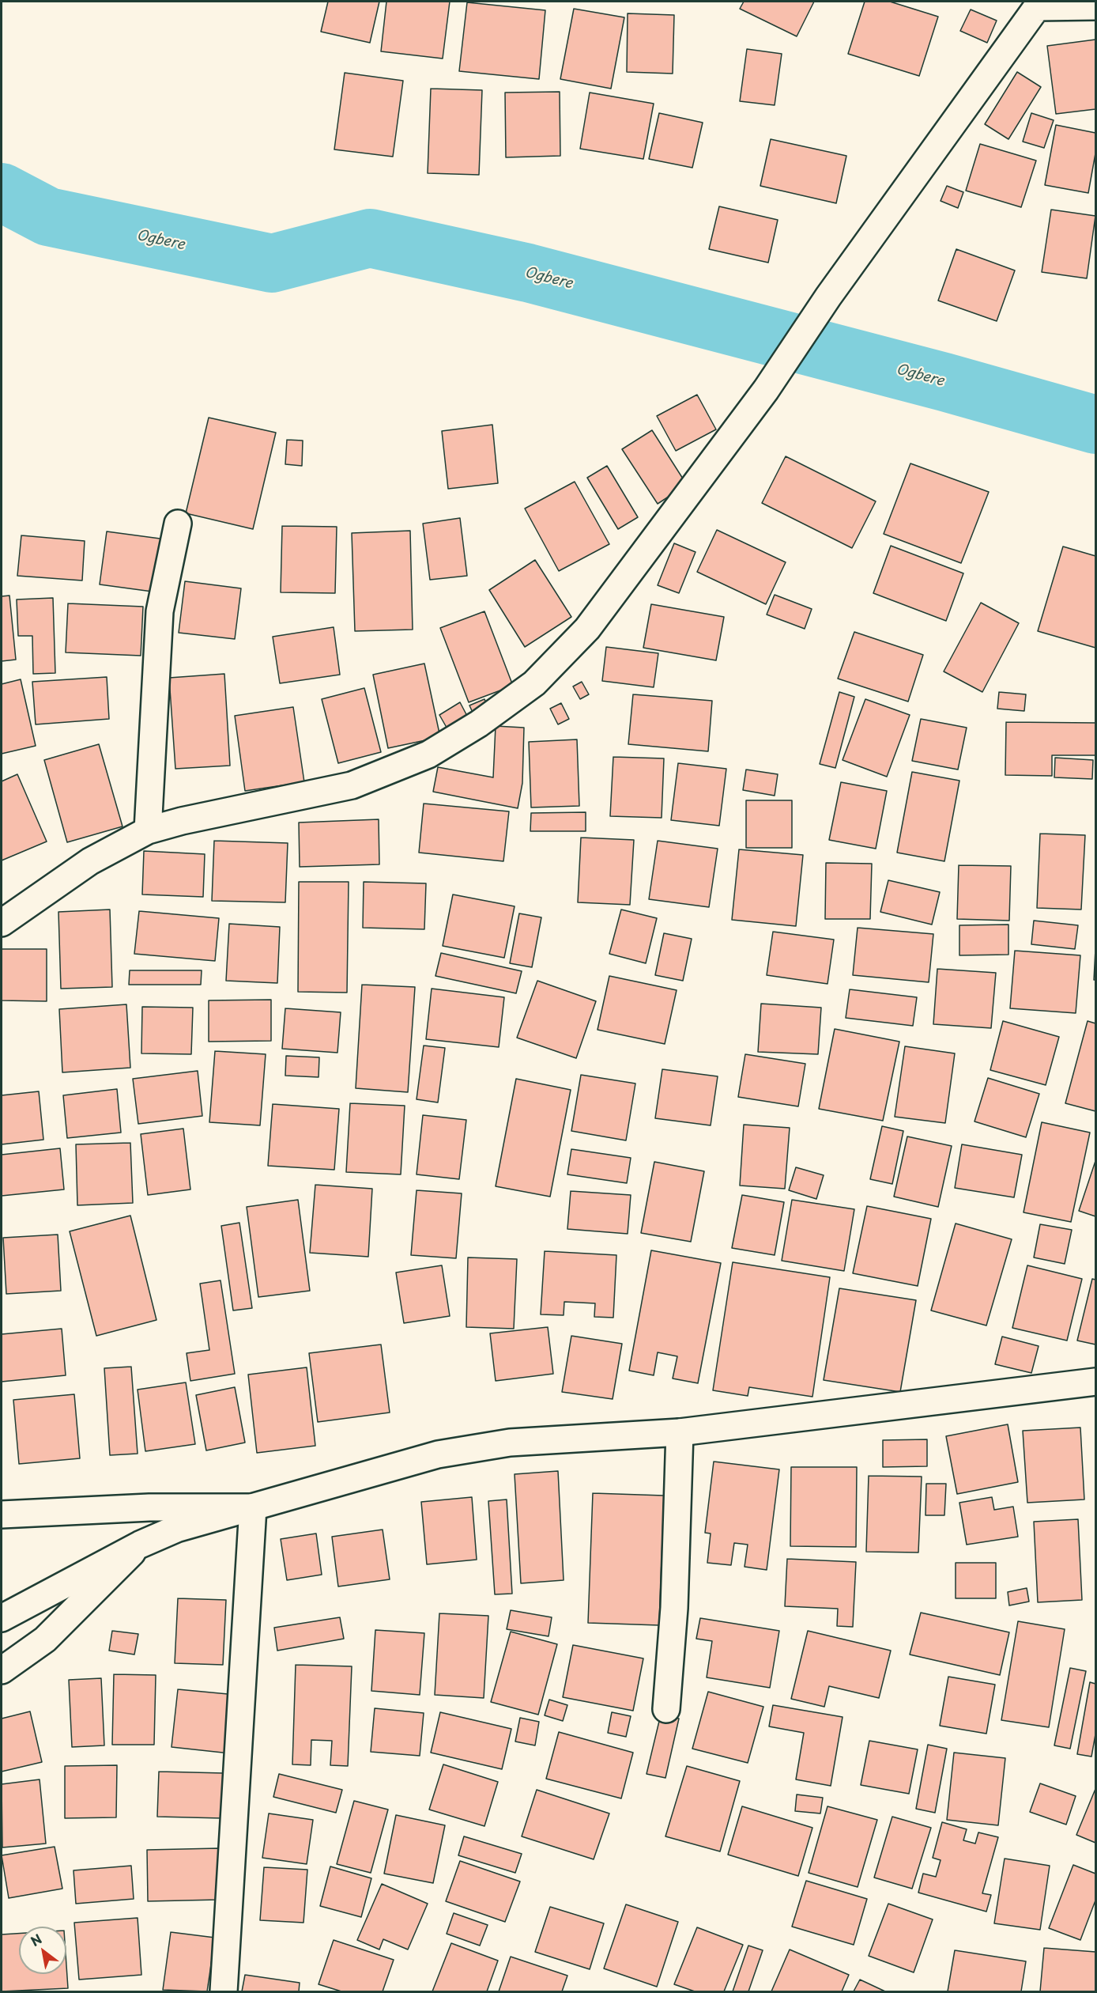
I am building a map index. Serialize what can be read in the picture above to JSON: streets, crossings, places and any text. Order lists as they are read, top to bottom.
{
  "water": ["Ogbere"],
  "north": "top left"
}
